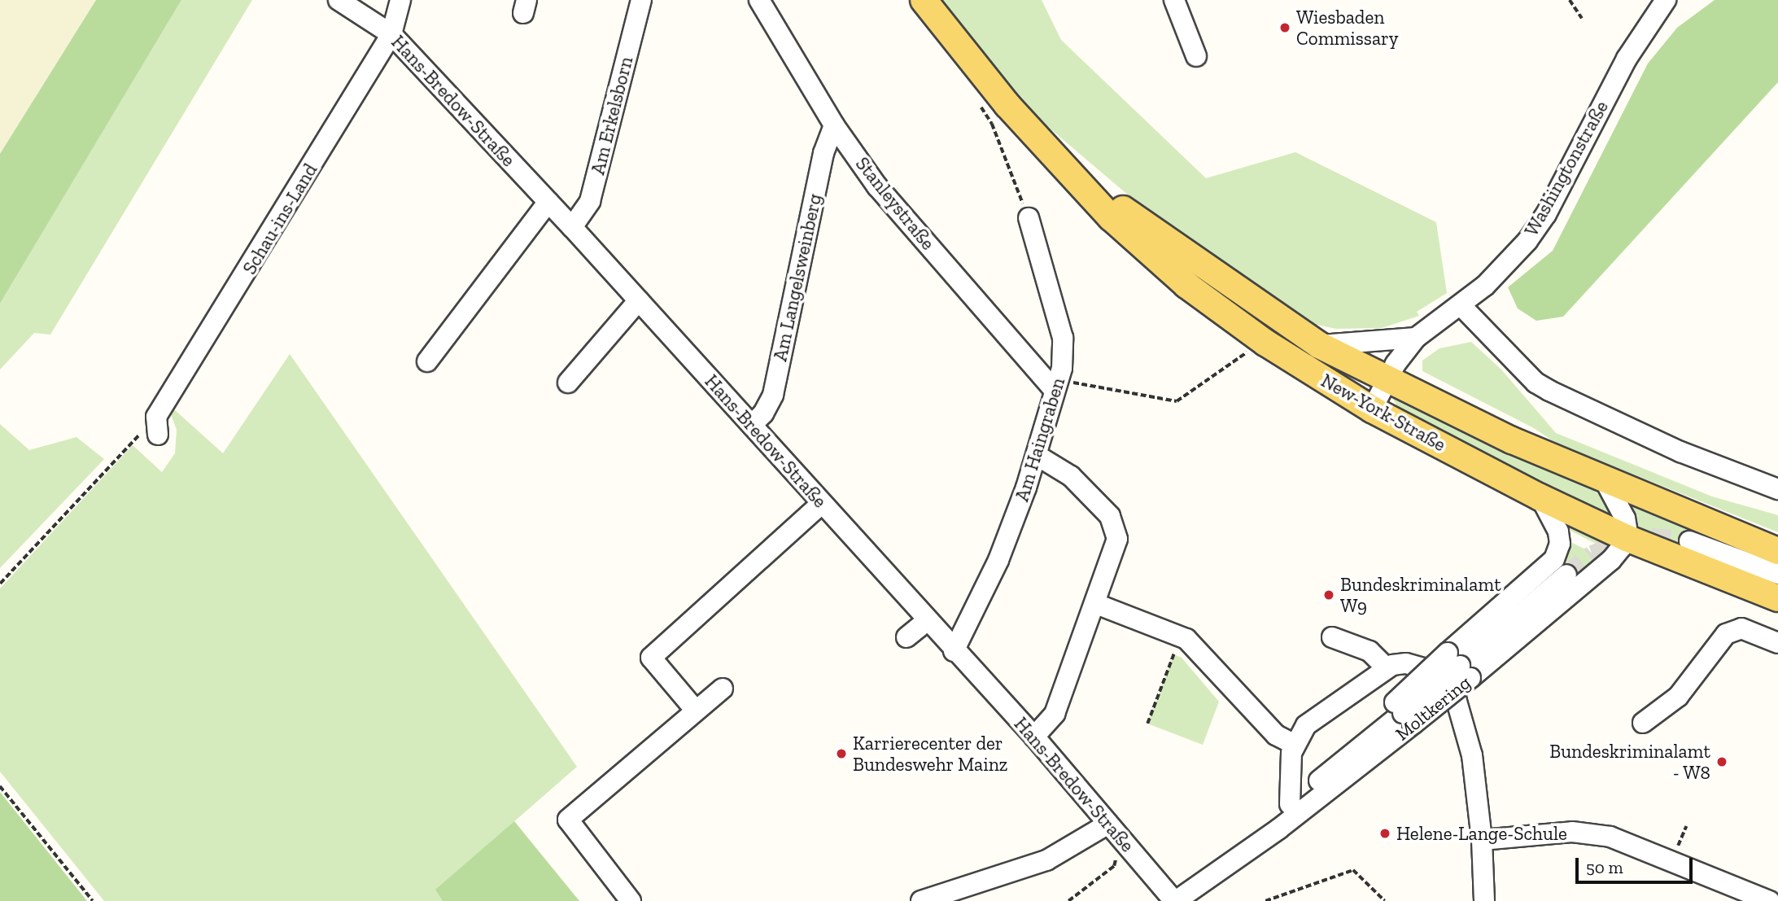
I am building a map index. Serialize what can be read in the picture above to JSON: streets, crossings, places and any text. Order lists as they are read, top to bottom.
{
  "streets": {
    "main road": ["New-York-Straße"],
    "street": [
      "Hans-Bredow-Straße",
      "Am Erkelsborn",
      "Washingtonstraße",
      "Stanleystraße",
      "Schau-ins-Land",
      "Am Langelsweinberg",
      "Am Haingraben",
      "Moltkering"
    ]
  },
  "crossings": [
    ["Hans-Bredow-Straße", "Am Erkelsborn"],
    ["Hans-Bredow-Straße", "Schau-ins-Land"],
    ["Hans-Bredow-Straße", "Am Langelsweinberg"],
    ["Hans-Bredow-Straße", "Am Haingraben"],
    ["Hans-Bredow-Straße", "Moltkering"],
    ["Washingtonstraße", "New-York-Straße"],
    ["Stanleystraße", "Am Langelsweinberg"],
    ["Stanleystraße", "Am Haingraben"],
    ["New-York-Straße", "Moltkering"]
  ],
  "places": [
    "Wiesbaden Commissary",
    "Bundeskriminalamt W9",
    "Karrierecenter der Bundeswehr Mainz",
    "Bundeskriminalamt - W8",
    "Helene-Lange-Schule"
  ],
  "scale_bar": "50 m"
}
